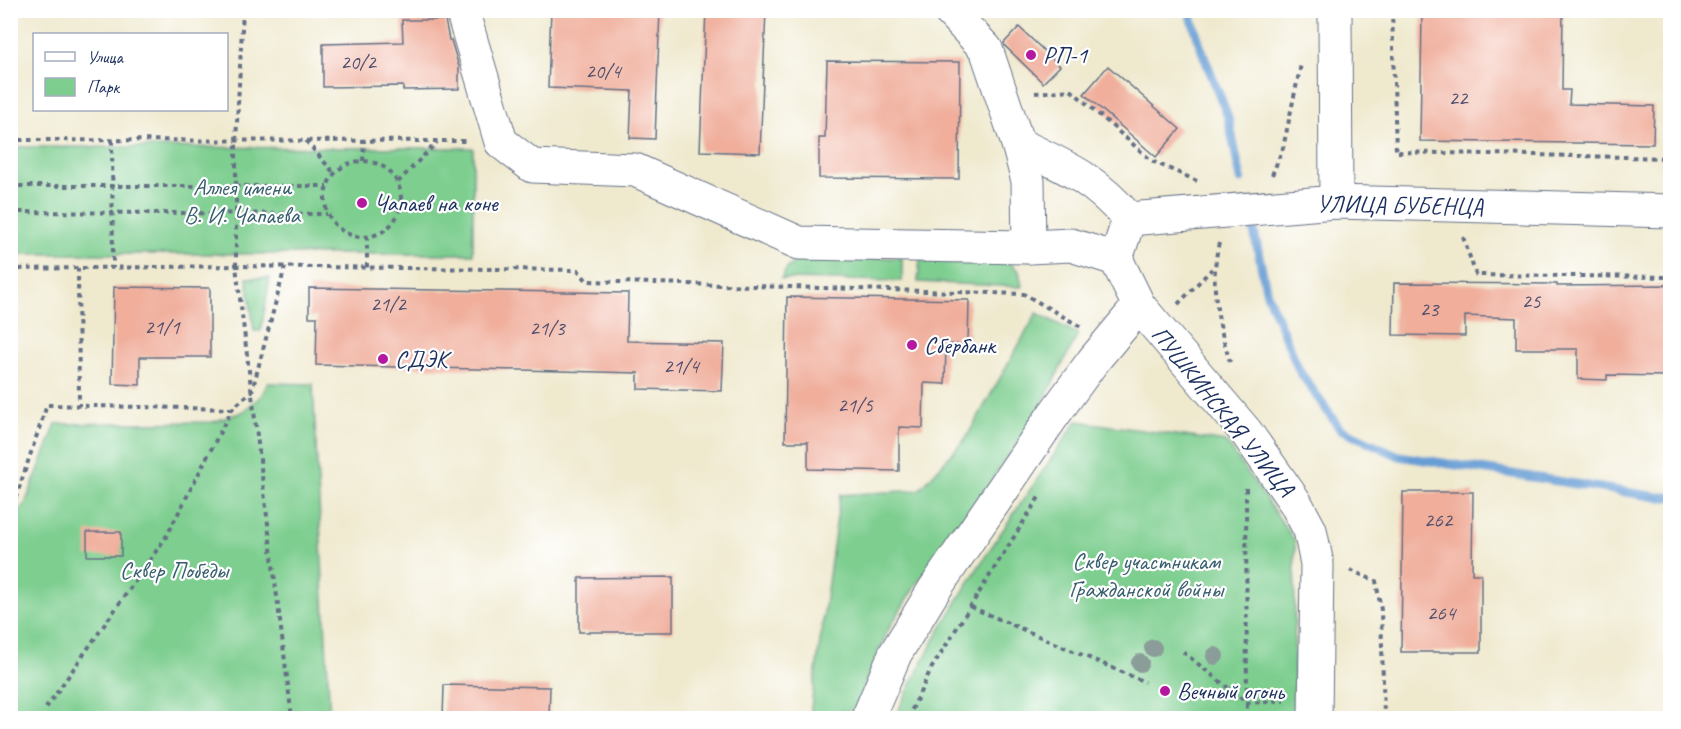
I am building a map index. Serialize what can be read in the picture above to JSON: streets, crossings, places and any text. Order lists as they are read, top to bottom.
{
  "streets": {
    "street": ["УЛИЦА БУБЕНЦА", "ПУШКИНСКАЯ УЛИЦА"]
  },
  "parks": ["Аллея имени В. И. Чапаева", "Сквер участникам Гражданской войны", "Сквер Победы"],
  "places": [
    "РП-1",
    "Чапаев на коне",
    "Сбербанк",
    "СДЭК",
    "Вечный огонь"
  ],
  "house_numbers": [
    "20/2",
    "20/4",
    "22",
    "25",
    "21/2",
    "23",
    "21/1",
    "21/3",
    "21/4",
    "21/5",
    "262",
    "264"
  ],
  "legend": ["Улица", "Парк"]
}
